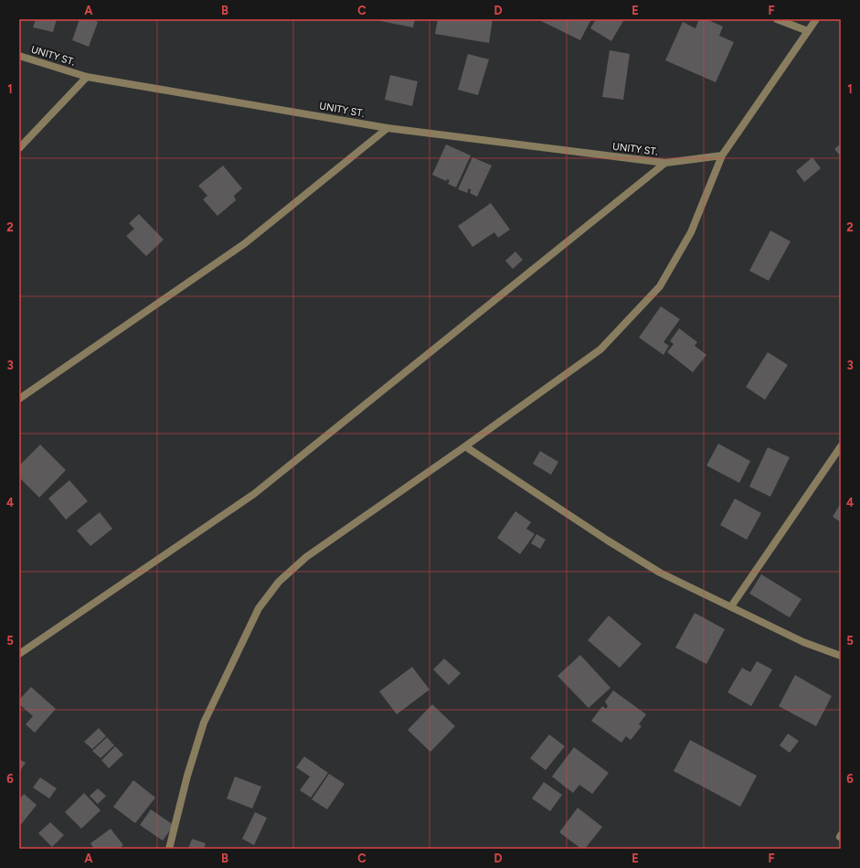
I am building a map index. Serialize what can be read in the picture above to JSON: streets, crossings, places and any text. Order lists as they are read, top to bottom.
{
  "streets": {
    "street": ["UNITY ST."]
  },
  "grid": {
    "columns": [
      "A",
      "B",
      "C",
      "D",
      "E",
      "F"
    ],
    "rows": [
      "1",
      "2",
      "3",
      "4",
      "5",
      "6"
    ]
  }
}
